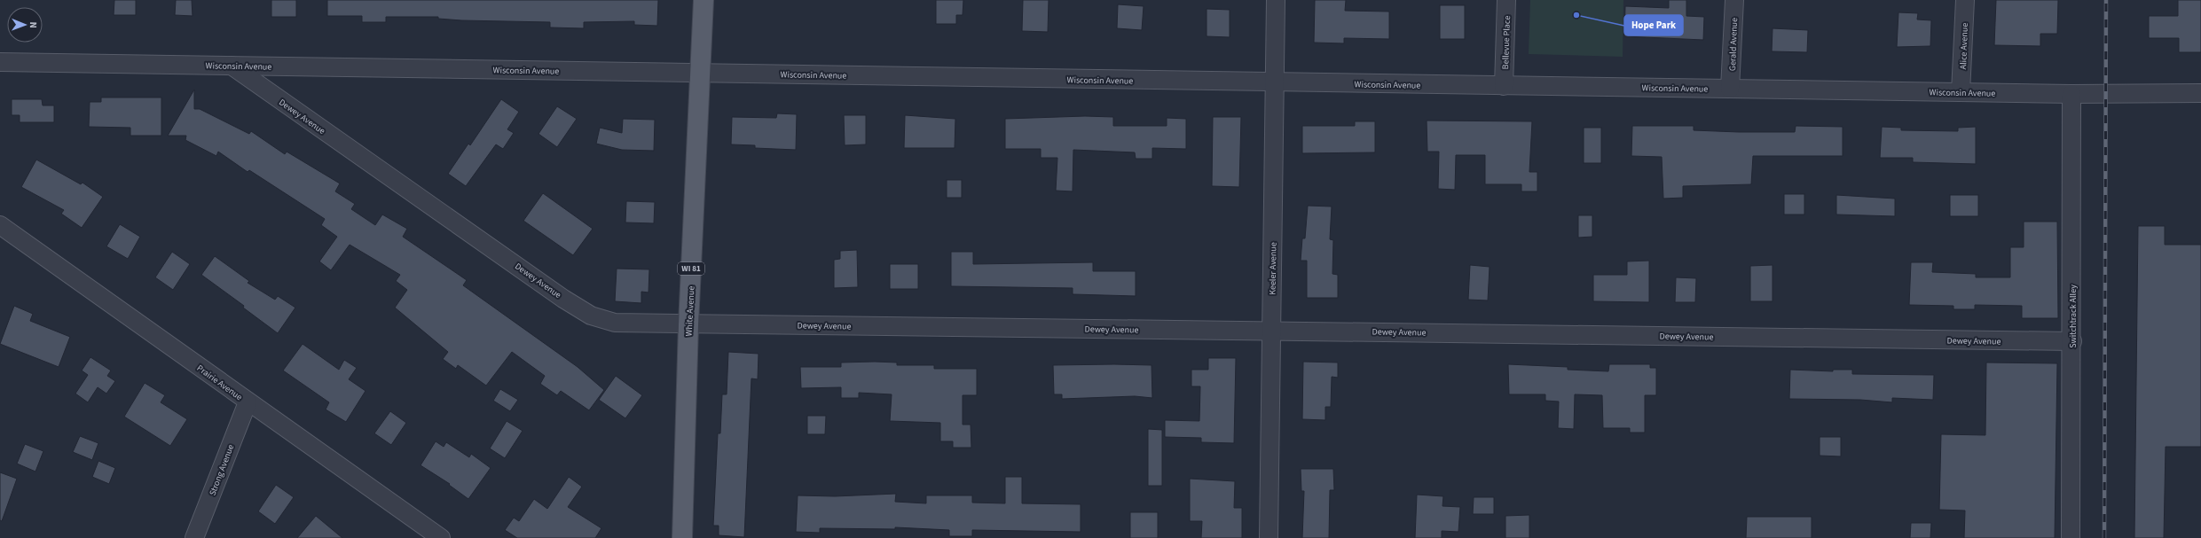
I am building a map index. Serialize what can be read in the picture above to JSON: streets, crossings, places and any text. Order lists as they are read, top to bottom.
{
  "streets": {
    "main road": ["WI 81", "White Avenue"],
    "street": [
      "Bellevue Place",
      "Gerald Avenue",
      "Alice Avenue",
      "Wisconsin Avenue",
      "Dewey Avenue",
      "Keeler Avenue",
      "Switchtrack Alley",
      "Prairie Avenue",
      "Strong Avenue"
    ]
  },
  "crossings": [
    ["Bellevue Place", "Wisconsin Avenue"],
    ["Gerald Avenue", "Wisconsin Avenue"],
    ["Alice Avenue", "Wisconsin Avenue"],
    ["Wisconsin Avenue", "Dewey Avenue"],
    ["Wisconsin Avenue", "Keeler Avenue"],
    ["Wisconsin Avenue", "White Avenue"],
    ["Wisconsin Avenue", "Switchtrack Alley"],
    ["Dewey Avenue", "Keeler Avenue"],
    ["Dewey Avenue", "White Avenue"],
    ["Dewey Avenue", "Switchtrack Alley"],
    ["Prairie Avenue", "Strong Avenue"]
  ],
  "places": ["Hope Park"],
  "north": "right"
}
